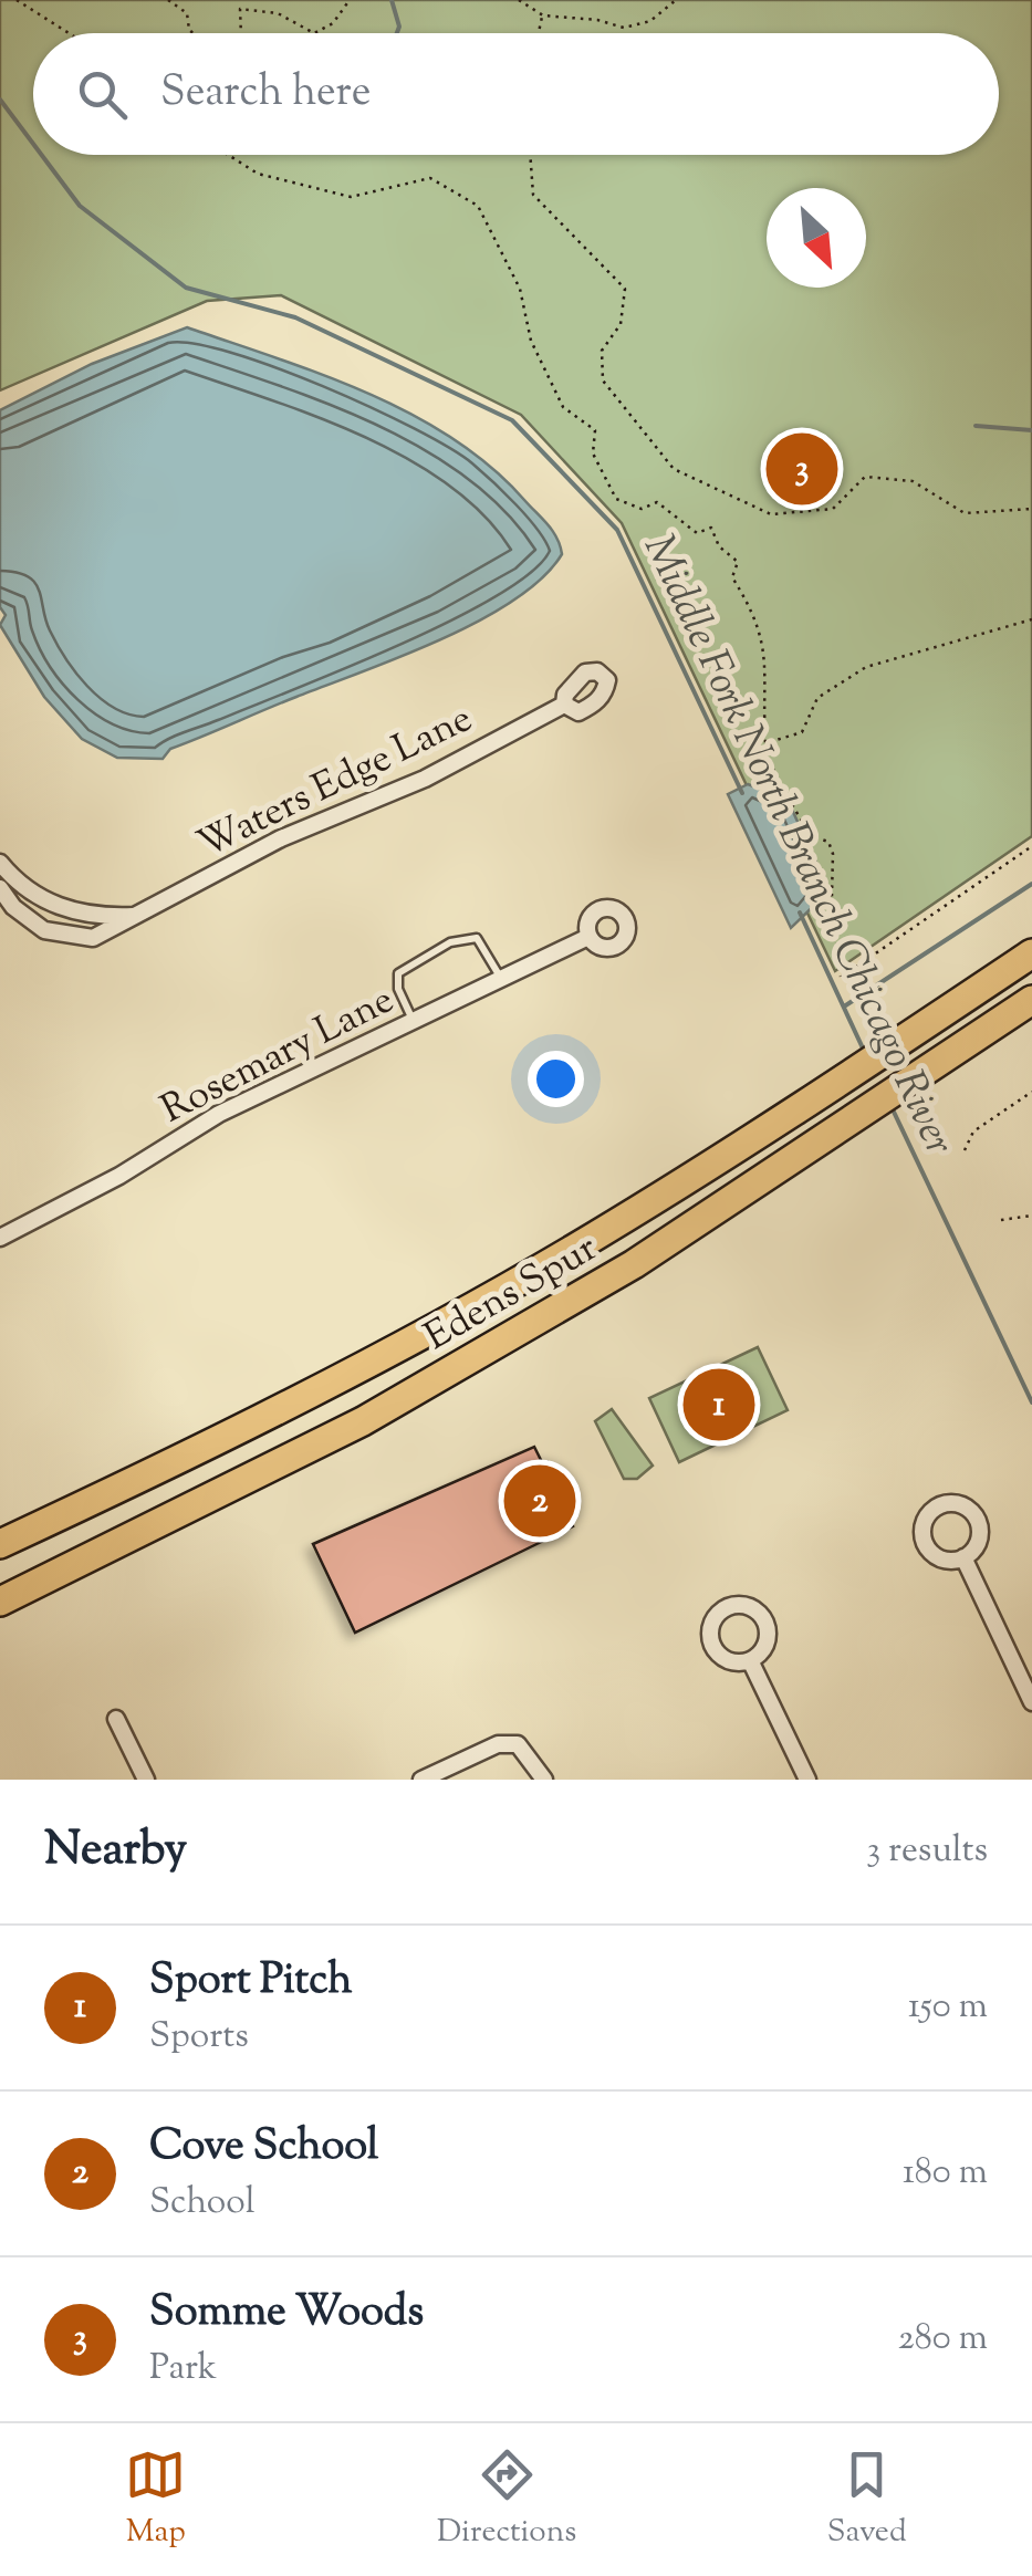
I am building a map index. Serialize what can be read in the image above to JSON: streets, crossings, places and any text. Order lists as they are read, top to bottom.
{
  "streets": {
    "highway": ["Edens Spur"],
    "street": ["Waters Edge Lane", "Rosemary Lane"]
  },
  "water": ["Middle Fork North Branch Chicago River"],
  "north": "bottom right",
  "page": {
    "search": "Search here",
    "pins": ["3", "1", "2"],
    "heading": ["Nearby", "3 results"],
    "list": [
      {
        "mark": "1",
        "name": "Sport Pitch",
        "note": "Sports",
        "value": "150 m"
      },
      {
        "mark": "2",
        "name": "Cove School",
        "note": "School",
        "value": "180 m"
      },
      {
        "mark": "3",
        "name": "Somme Woods",
        "note": "Park",
        "value": "280 m"
      }
    ],
    "nav": ["Map", "Directions", "Saved"]
  }
}
